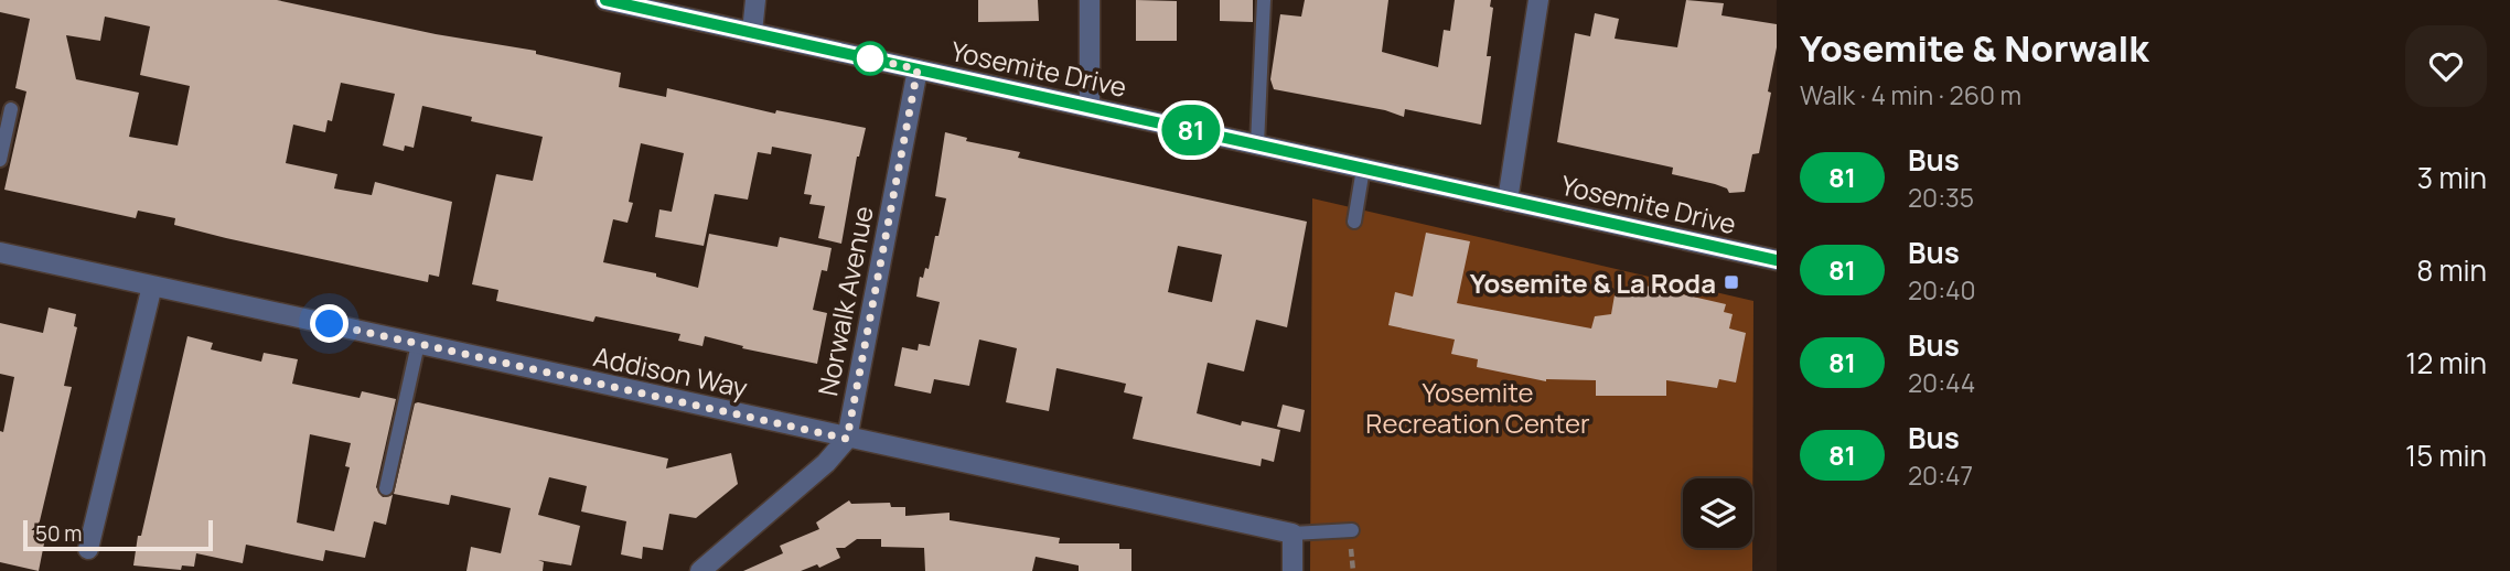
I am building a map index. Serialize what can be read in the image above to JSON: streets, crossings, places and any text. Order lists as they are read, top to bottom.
{
  "streets": {
    "street": ["Yosemite Drive", "Norwalk Avenue", "Addison Way"]
  },
  "crossings": [
    ["Yosemite Drive", "Norwalk Avenue"],
    ["Norwalk Avenue", "Addison Way"]
  ],
  "parks": ["Yosemite Recreation Center"],
  "places": {
    "transit": ["Yosemite & La Roda"]
  },
  "lines": ["bus line 81"],
  "scale_bar": "50 m",
  "page": {
    "on_map": "81",
    "heading": ["Yosemite & Norwalk", "Walk · 4 min · 260 m"],
    "list": [
      {
        "mark": "81",
        "name": "Bus",
        "note": "20:35",
        "value": "3 min"
      },
      {
        "mark": "81",
        "name": "Bus",
        "note": "20:40",
        "value": "8 min"
      },
      {
        "mark": "81",
        "name": "Bus",
        "note": "20:44",
        "value": "12 min"
      },
      {
        "mark": "81",
        "name": "Bus",
        "note": "20:47",
        "value": "15 min"
      }
    ],
    "scale": "50 m"
  }
}
